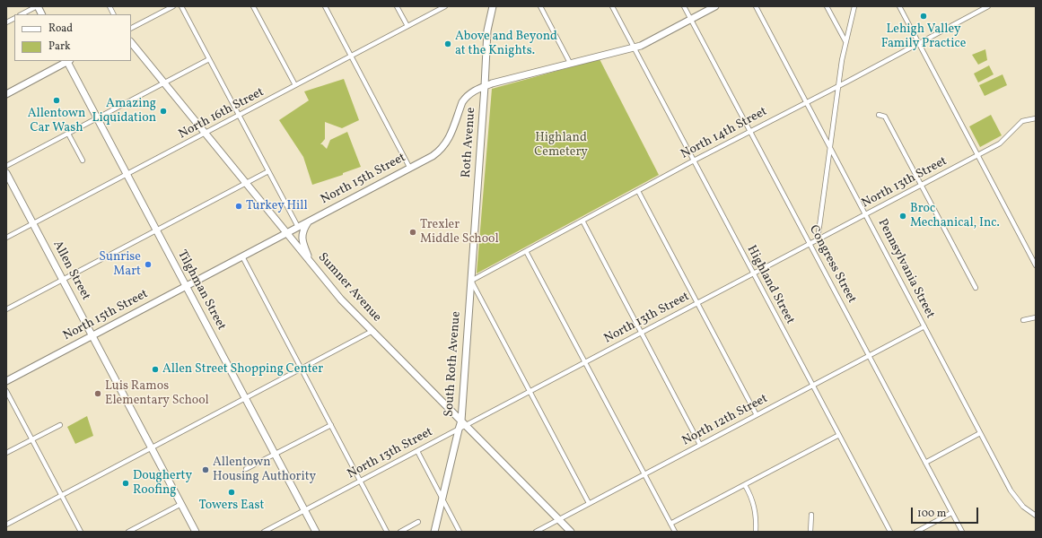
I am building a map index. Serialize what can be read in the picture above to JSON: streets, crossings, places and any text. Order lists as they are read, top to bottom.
{
  "streets": {
    "main road": [
      "Roth Avenue",
      "North 15th Street",
      "Allen Street",
      "Sumner Avenue",
      "Tilghman Street",
      "South Roth Avenue"
    ],
    "street": [
      "North 16th Street",
      "North 14th Street",
      "North 13th Street",
      "Congress Street",
      "Pennsylvania Street",
      "Highland Street",
      "North 12th Street"
    ]
  },
  "crossings": [
    ["North 16th Street", "Allen Street"],
    ["North 16th Street", "Sumner Avenue"],
    ["North 16th Street", "Tilghman Street"],
    ["North 14th Street", "Roth Avenue"],
    ["North 14th Street", "Congress Street"],
    ["North 14th Street", "Pennsylvania Street"],
    ["North 14th Street", "Highland Street"],
    ["North 14th Street", "South Roth Avenue"],
    ["Roth Avenue", "North 15th Street"],
    ["Roth Avenue", "South Roth Avenue"],
    ["North 15th Street", "Congress Street"],
    ["North 15th Street", "Allen Street"],
    ["North 15th Street", "Highland Street"],
    ["North 15th Street", "Sumner Avenue"],
    ["North 15th Street", "Tilghman Street"],
    ["North 13th Street", "Congress Street"],
    ["North 13th Street", "Pennsylvania Street"],
    ["North 13th Street", "Highland Street"],
    ["North 13th Street", "Sumner Avenue"],
    ["North 13th Street", "Tilghman Street"],
    ["North 13th Street", "South Roth Avenue"],
    ["Congress Street", "North 12th Street"],
    ["Pennsylvania Street", "North 12th Street"],
    ["Highland Street", "North 12th Street"],
    ["Sumner Avenue", "South Roth Avenue"],
    ["Sumner Avenue", "North 12th Street"]
  ],
  "parks": ["Highland Cemetery"],
  "places": [
    "Lehigh Valley Family Practice",
    "Above and Beyond at the Knights.",
    "Allentown Car Wash",
    "Amazing Liquidation",
    "Turkey Hill",
    "Broc Mechanical, Inc.",
    "Trexler Middle School",
    "Sunrise Mart",
    "Allen Street Shopping Center",
    "Luis Ramos Elementary School",
    "Allentown Housing Authority",
    "Dougherty Roofing",
    "Towers East"
  ],
  "legend": ["Road", "Park"],
  "scale_bar": "100 m"
}
